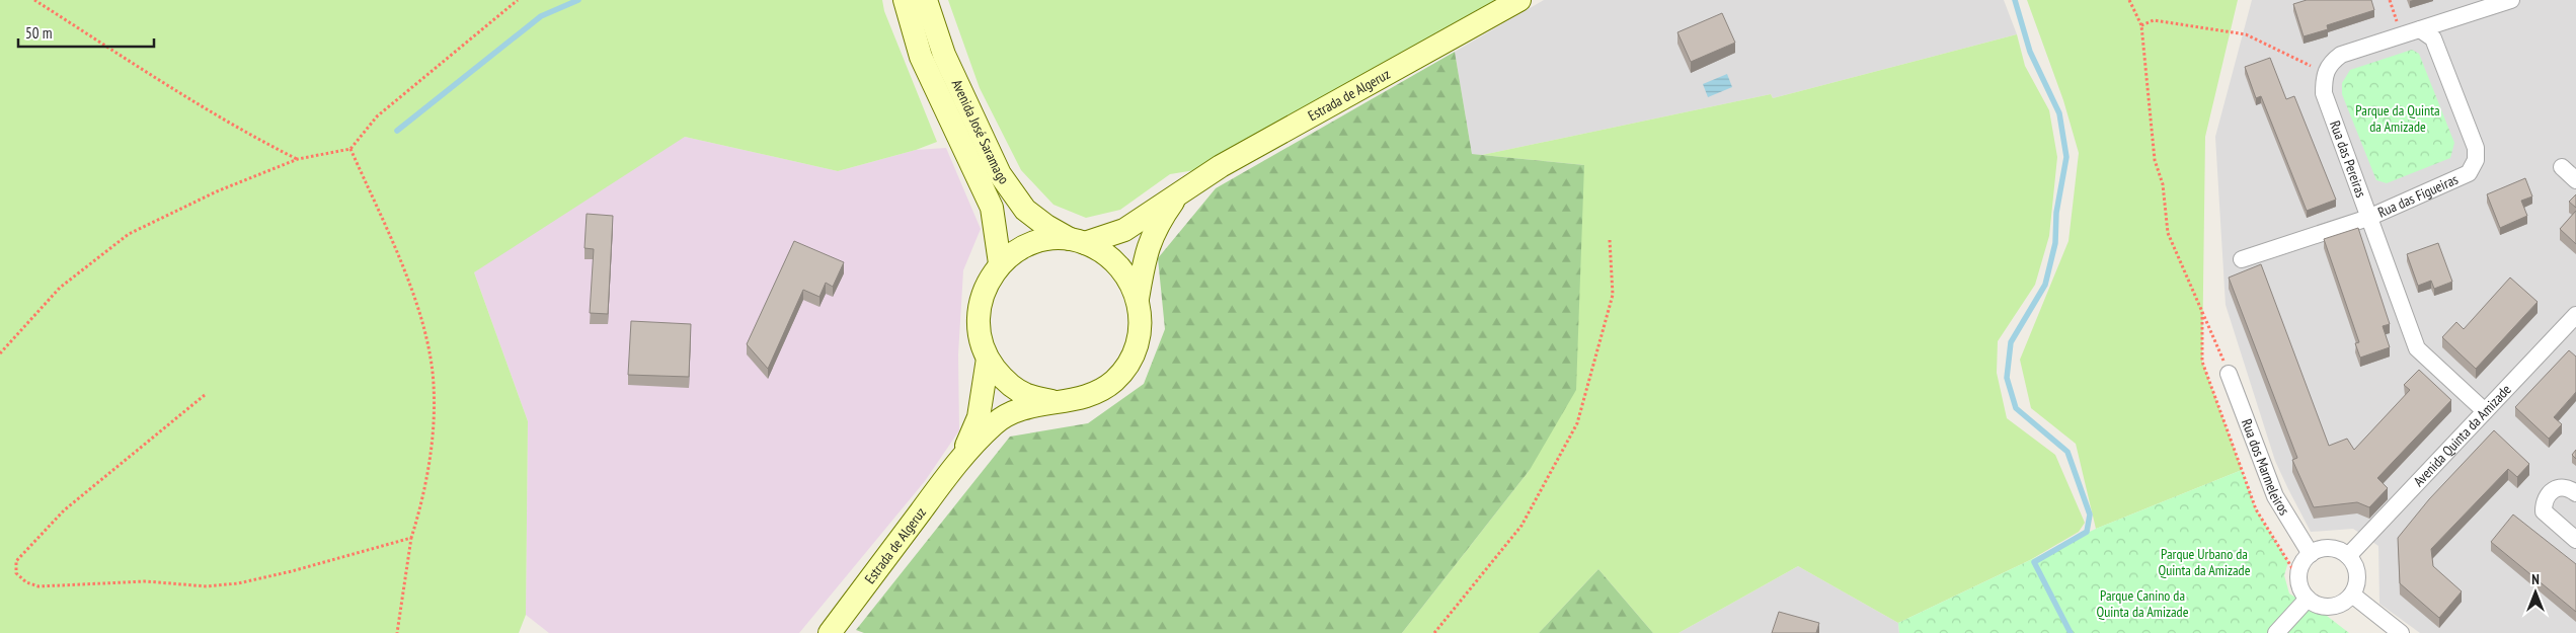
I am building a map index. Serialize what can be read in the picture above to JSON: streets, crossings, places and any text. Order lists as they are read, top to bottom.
{
  "streets": {
    "main road": ["Estrada de Algeruz", "Avenida José Saramago"],
    "street": [
      "Rua das Pereiras",
      "Rua das Figueiras",
      "Avenida Quinta da Amizade",
      "Rua dos Marmeleiros"
    ]
  },
  "crossings": [
    ["Estrada de Algeruz", "Avenida José Saramago"],
    ["Rua das Pereiras", "Rua das Figueiras"],
    ["Rua das Pereiras", "Avenida Quinta da Amizade"],
    ["Avenida Quinta da Amizade", "Rua dos Marmeleiros"]
  ],
  "parks": ["Parque da Quinta da Amizade", "Parque Urbano da Quinta da Amizade", "Parque Canino da Quinta da Amizade"],
  "scale_bar": "50 m",
  "north": "top"
}
